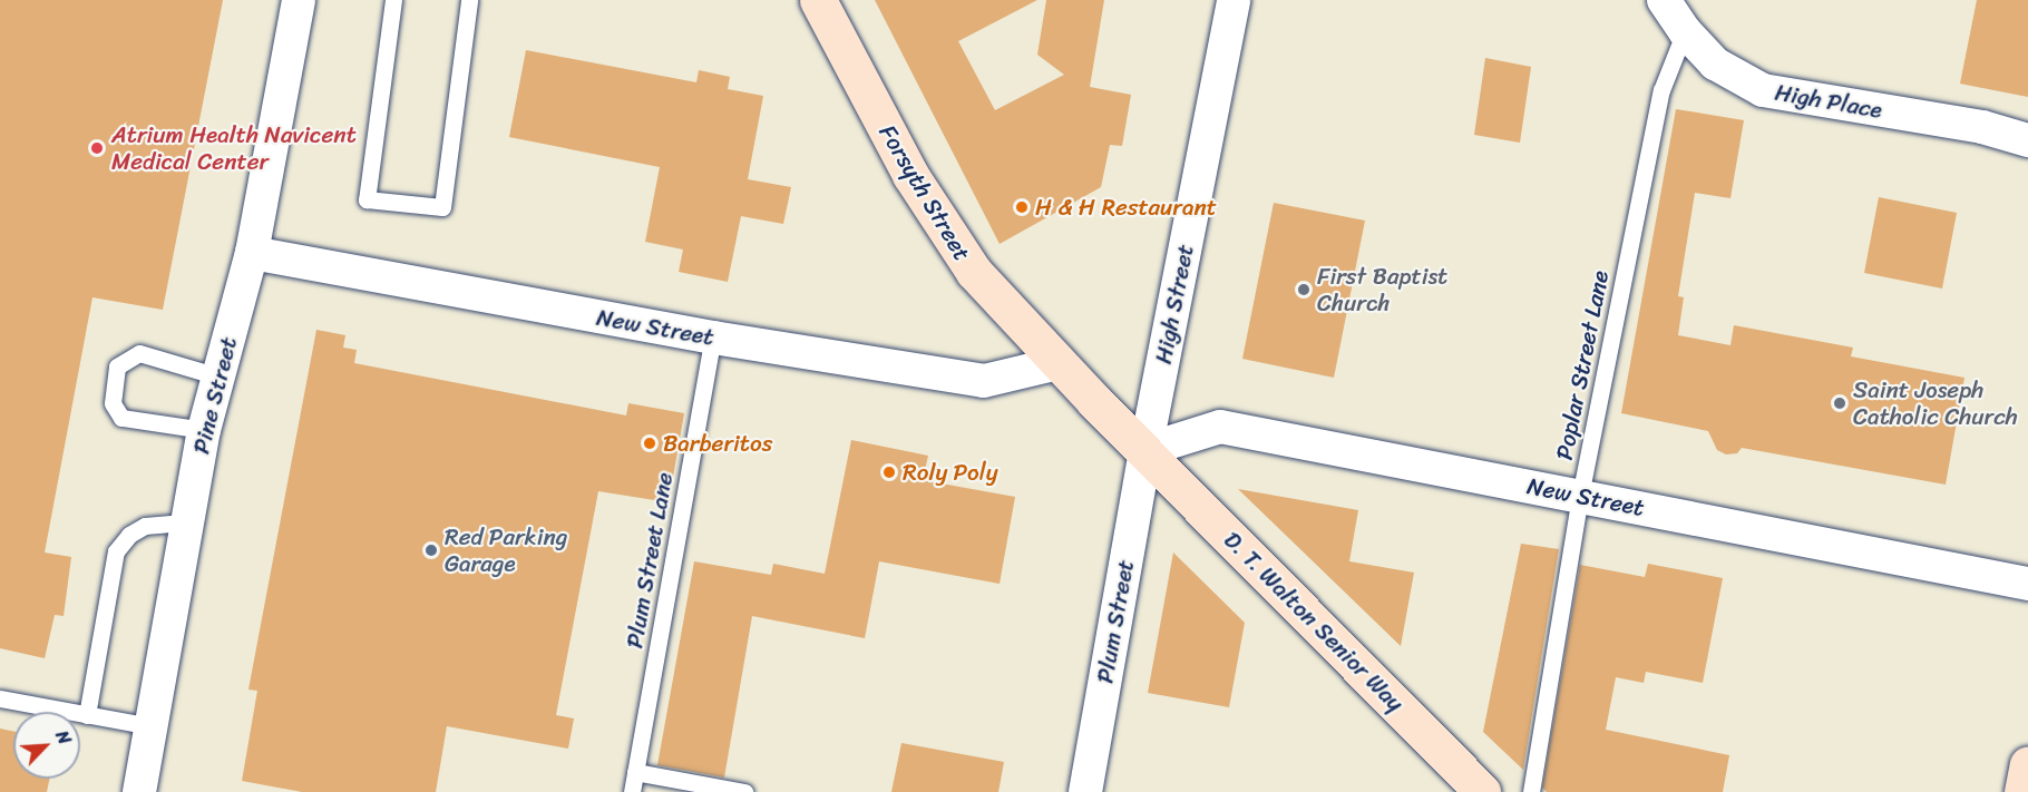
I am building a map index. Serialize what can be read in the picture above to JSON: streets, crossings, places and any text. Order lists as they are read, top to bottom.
{
  "streets": {
    "street": [
      "High Place",
      "Forsyth Street",
      "High Street",
      "New Street",
      "Pine Street",
      "Plum Street",
      "D. T. Walton Senior Way"
    ],
    "lane": ["Poplar Street Lane", "Plum Street Lane"]
  },
  "crossings": [
    ["High Place", "Poplar Street Lane"],
    ["Forsyth Street", "High Street"],
    ["Forsyth Street", "New Street"],
    ["Forsyth Street", "Plum Street"],
    ["Forsyth Street", "D. T. Walton Senior Way"],
    ["High Street", "New Street"],
    ["High Street", "Plum Street"],
    ["High Street", "D. T. Walton Senior Way"],
    ["New Street", "Poplar Street Lane"],
    ["New Street", "Pine Street"],
    ["New Street", "Plum Street Lane"],
    ["New Street", "Plum Street"],
    ["New Street", "D. T. Walton Senior Way"],
    ["Plum Street", "D. T. Walton Senior Way"]
  ],
  "places": [
    "Atrium Health Navicent Medical Center",
    "H & H Restaurant",
    "First Baptist Church",
    "Saint Joseph Catholic Church",
    "Barberitos",
    "Roly Poly",
    "Red Parking Garage"
  ],
  "north": "top right"
}
